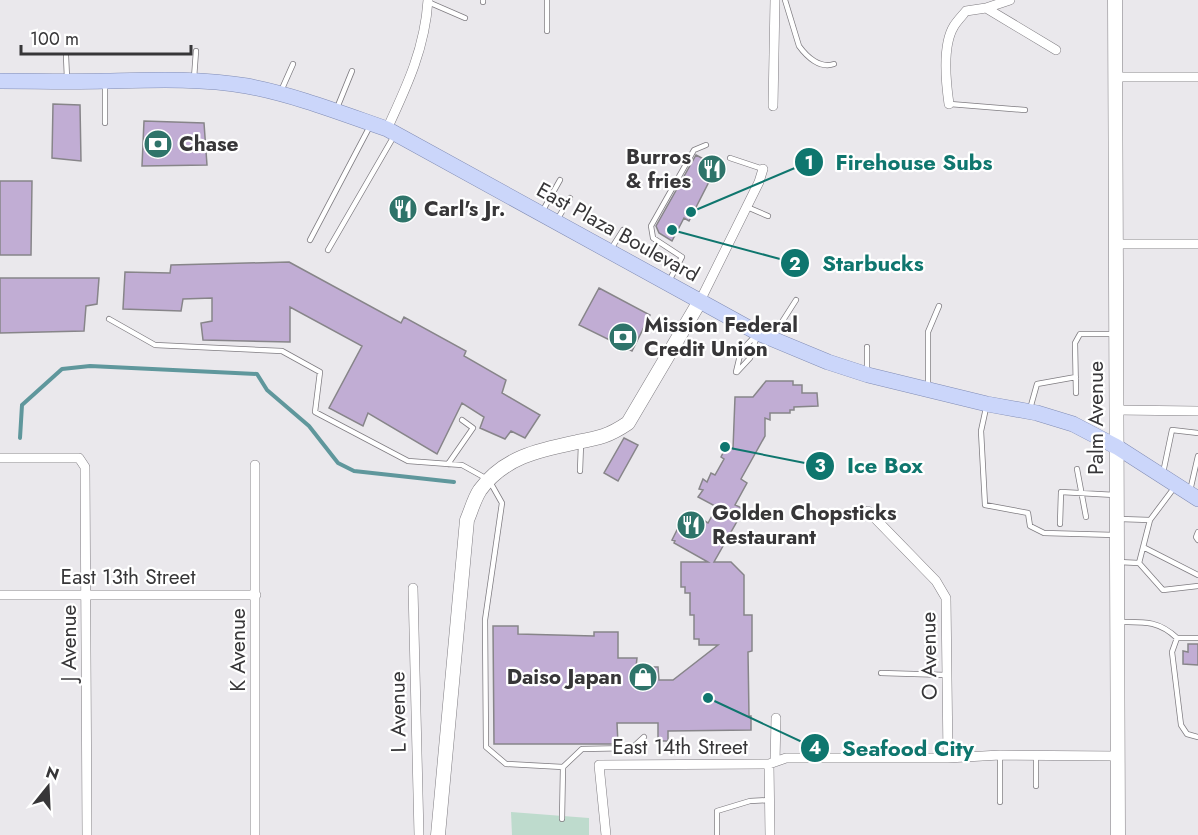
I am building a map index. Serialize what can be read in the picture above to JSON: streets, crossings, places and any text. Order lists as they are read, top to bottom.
{
  "streets": {
    "main road": ["East Plaza Boulevard"],
    "street": [
      "Palm Avenue",
      "East 13th Street",
      "J Avenue",
      "K Avenue",
      "O Avenue",
      "L Avenue",
      "East 14th Street"
    ]
  },
  "crossings": [
    ["East Plaza Boulevard", "Palm Avenue"],
    ["Palm Avenue", "East 14th Street"],
    ["East 13th Street", "J Avenue"],
    ["East 13th Street", "K Avenue"],
    ["O Avenue", "East 14th Street"]
  ],
  "places": {
    "bank": ["Chase", "Mission Federal Credit Union"],
    "restaurant": ["Burros & fries", "Carl's Jr.", "Golden Chopsticks Restaurant"],
    "other": [
      "Firehouse Subs",
      "Starbucks",
      "Ice Box",
      "Seafood City"
    ],
    "shop": ["Daiso Japan"]
  },
  "scale_bar": "100 m",
  "north": "top"
}
